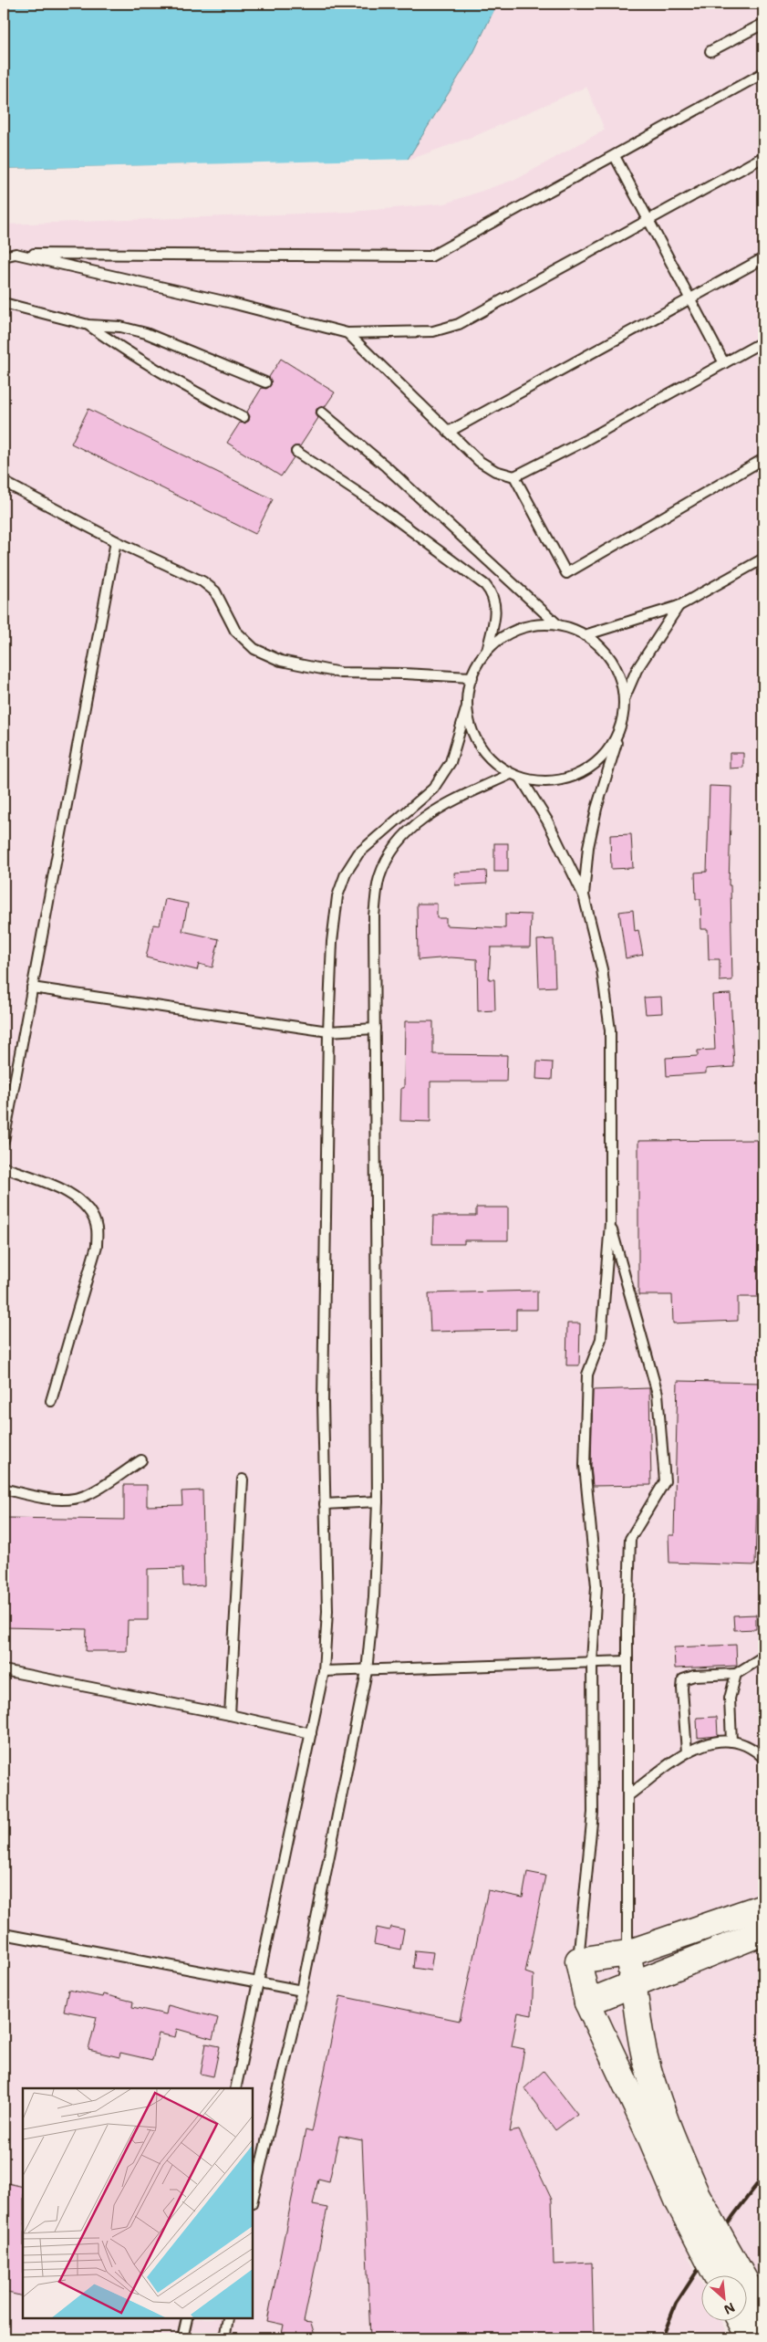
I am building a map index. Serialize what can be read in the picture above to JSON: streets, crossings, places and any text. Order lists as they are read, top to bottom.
{
  "north": "bottom right"
}
